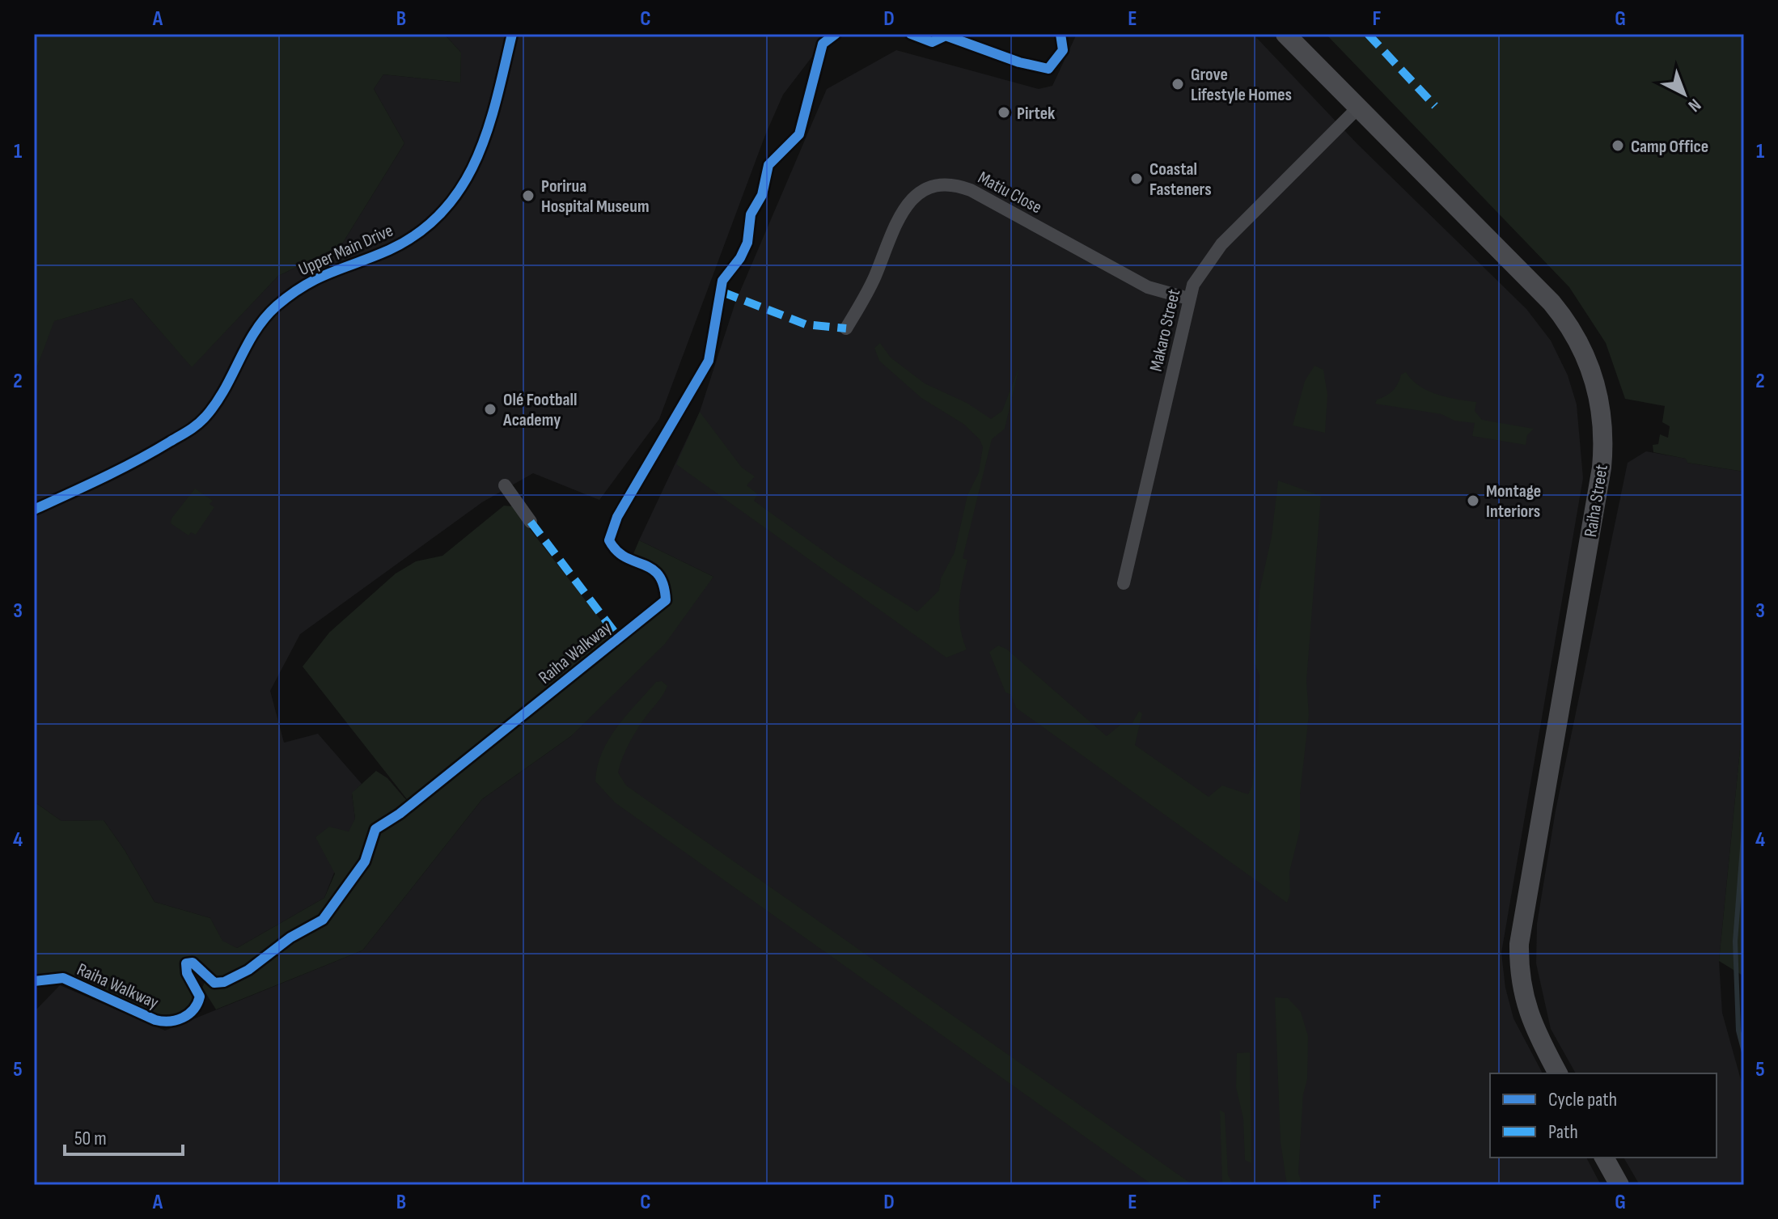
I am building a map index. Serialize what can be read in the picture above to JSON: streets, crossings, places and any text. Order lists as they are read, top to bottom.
{
  "streets": {
    "main road": ["Raiha Street"],
    "street": ["Matiu Close", "Upper Main Drive", "Makaro Street"],
    "cycle path": ["Raiha Walkway"]
  },
  "crossings": [
    ["Matiu Close", "Makaro Street"],
    ["Makaro Street", "Raiha Street"]
  ],
  "places": [
    "Grove Lifestyle Homes",
    "Pirtek",
    "Camp Office",
    "Coastal Fasteners",
    "Porirua Hospital Museum",
    "Olé Football Academy",
    "Montage Interiors"
  ],
  "legend": ["Cycle path", "Path"],
  "scale_bar": "50 m",
  "north": "bottom right",
  "grid": {
    "columns": [
      "A",
      "B",
      "C",
      "D",
      "E",
      "F",
      "G"
    ],
    "rows": [
      "1",
      "2",
      "3",
      "4",
      "5"
    ]
  }
}
